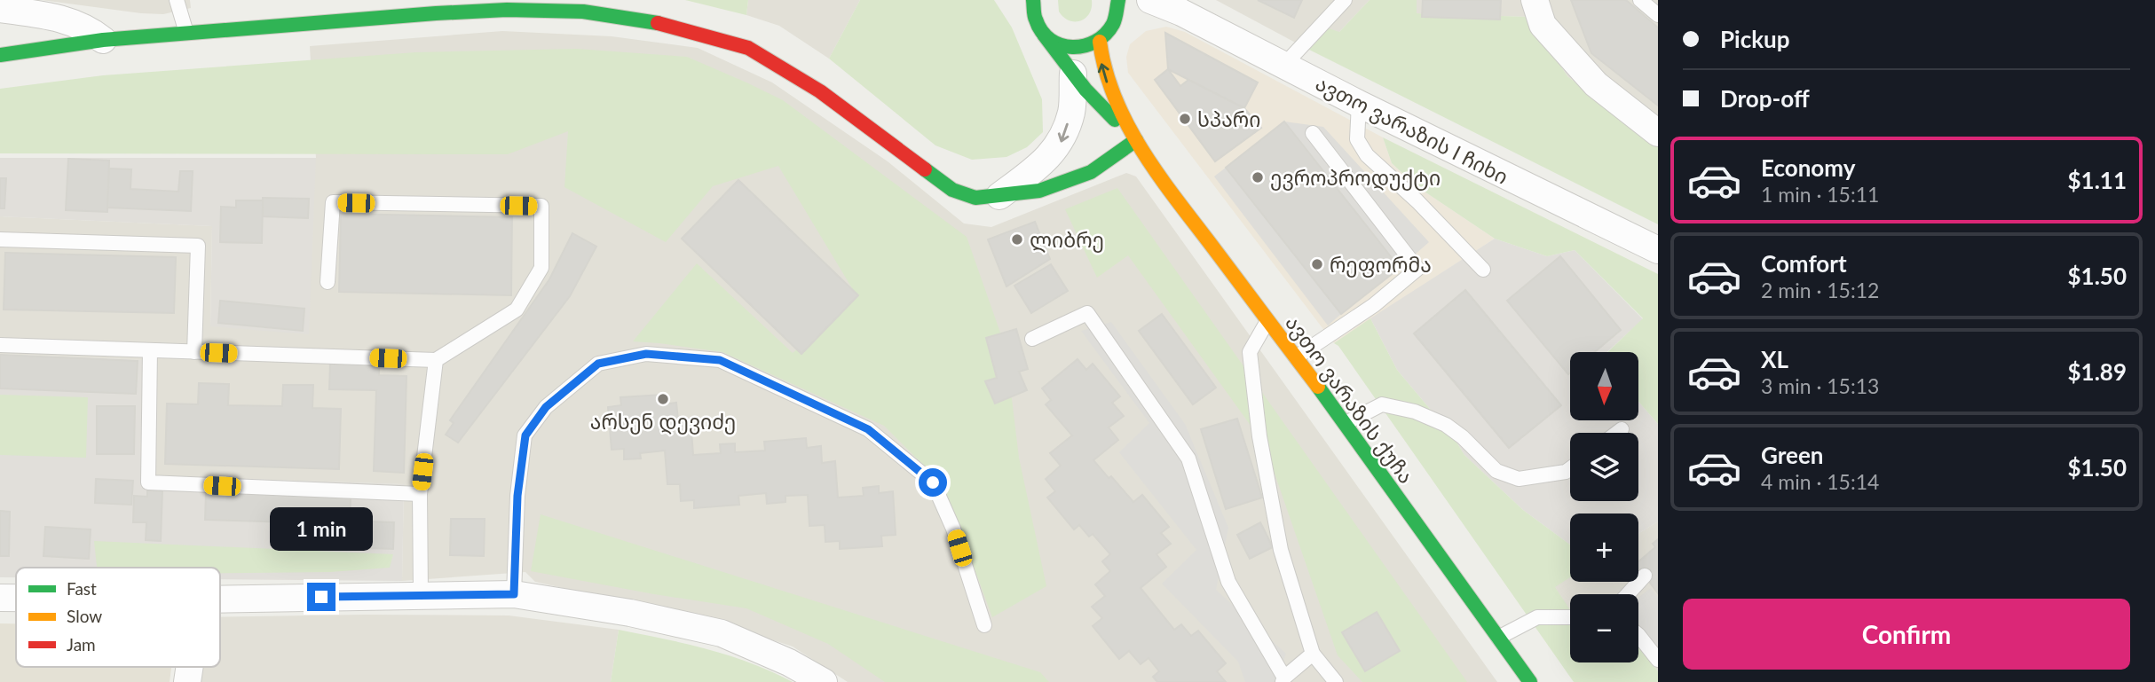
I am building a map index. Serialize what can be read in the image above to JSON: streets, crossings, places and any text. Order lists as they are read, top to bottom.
{
  "streets": {
    "street": ["ავთო ვარაზის I ჩიხი", "ავთო ვარაზის ქუჩა"]
  },
  "crossings": [
    ["ავთო ვარაზის I ჩიხი", "ავთო ვარაზის ქუჩა"]
  ],
  "places": [
    "სპარი",
    "ევროპროდუქტი",
    "ლიბრე",
    "რეფორმა",
    "არსენ დევიძე"
  ],
  "legend": ["Fast", "Slow", "Jam"],
  "north": "bottom",
  "page": {
    "banner": ["Pickup", "Drop-off"],
    "list": [
      {
        "name": "Economy",
        "note": "1 min · 15:11",
        "value": "$1.11"
      },
      {
        "name": "Comfort",
        "note": "2 min · 15:12",
        "value": "$1.50"
      },
      {
        "name": "XL",
        "note": "3 min · 15:13",
        "value": "$1.89"
      },
      {
        "name": "Green",
        "note": "4 min · 15:14",
        "value": "$1.50"
      }
    ],
    "map_buttons": ["+", "−"],
    "bubble": "1 min",
    "buttons": "Confirm"
  }
}
